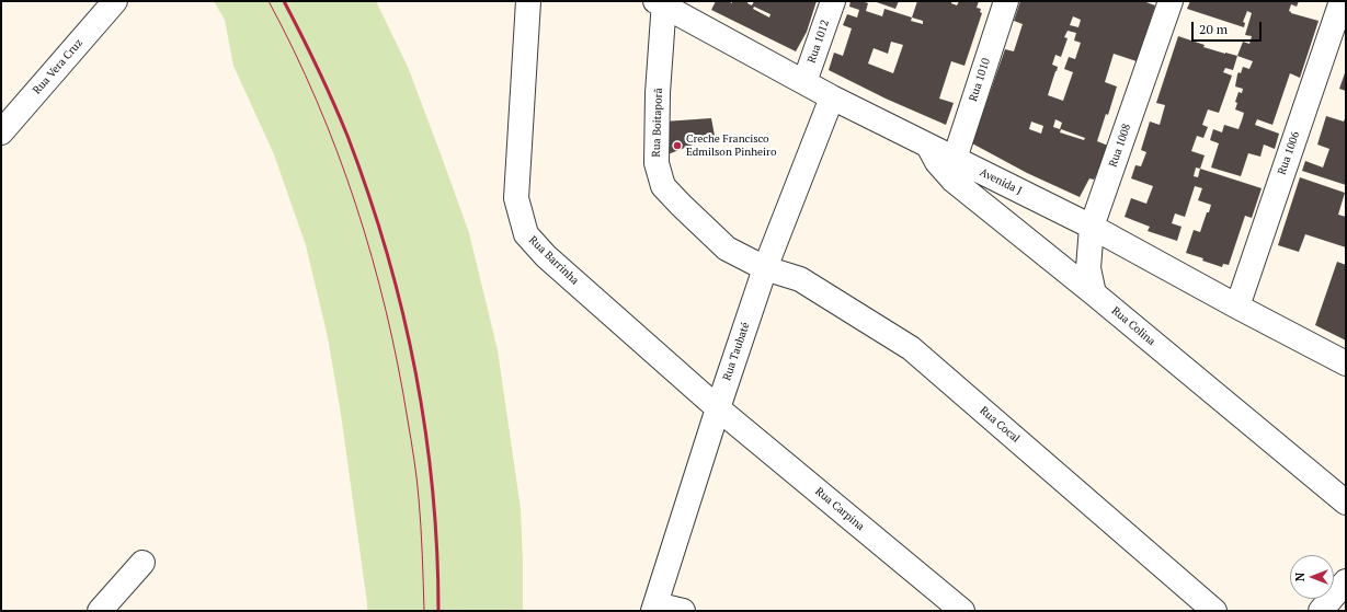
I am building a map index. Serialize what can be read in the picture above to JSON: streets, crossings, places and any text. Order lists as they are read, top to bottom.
{
  "streets": {
    "street": [
      "Rua 1012",
      "Rua Vera Cruz",
      "Rua 1010",
      "Rua Boitaporã",
      "Rua 1008",
      "Rua 1006",
      "Avenida J",
      "Rua Barrinha",
      "Rua Colina",
      "Rua Taubaté",
      "Rua Cocal",
      "Rua Carpina"
    ]
  },
  "crossings": [
    ["Rua 1012", "Avenida J"],
    ["Rua 1010", "Avenida J"],
    ["Rua Boitaporã", "Avenida J"],
    ["Rua Boitaporã", "Rua Taubaté"],
    ["Rua Boitaporã", "Rua Cocal"],
    ["Rua 1008", "Avenida J"],
    ["Rua 1008", "Rua Colina"],
    ["Rua 1006", "Avenida J"],
    ["Avenida J", "Rua Colina"],
    ["Avenida J", "Rua Taubaté"],
    ["Rua Barrinha", "Rua Taubaté"],
    ["Rua Barrinha", "Rua Carpina"],
    ["Rua Taubaté", "Rua Cocal"],
    ["Rua Taubaté", "Rua Carpina"]
  ],
  "places": ["Creche Francisco Edmilson Pinheiro"],
  "scale_bar": "20 m",
  "north": "left"
}
